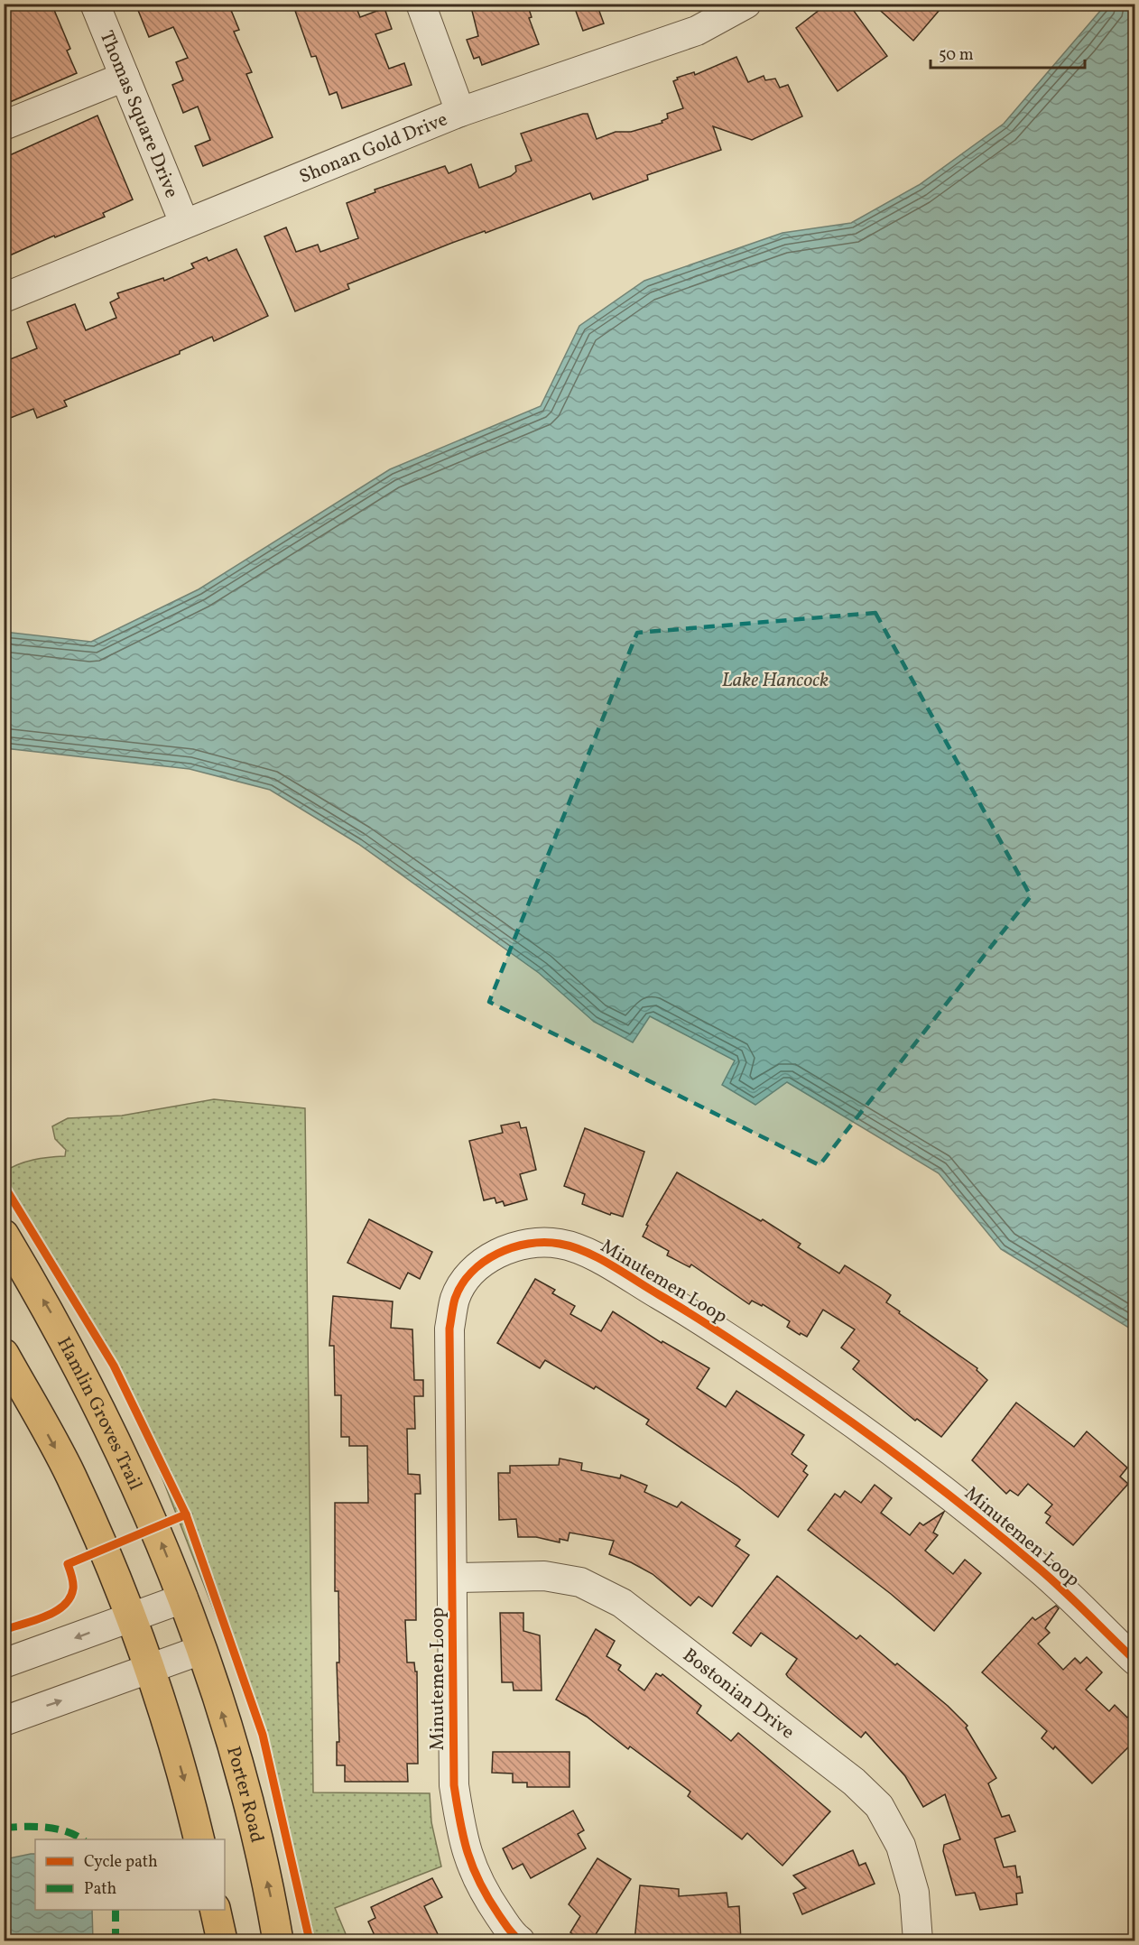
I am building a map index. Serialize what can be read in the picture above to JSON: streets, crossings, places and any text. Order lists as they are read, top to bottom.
{
  "streets": {
    "main road": ["Hamlin Groves Trail", "Porter Road"],
    "street": [
      "Thomas Square Drive",
      "Shonan Gold Drive",
      "Minutemen Loop",
      "Bostonian Drive"
    ]
  },
  "crossings": [
    ["Thomas Square Drive", "Shonan Gold Drive"],
    ["Minutemen Loop", "Bostonian Drive"],
    ["Hamlin Groves Trail", "Porter Road"]
  ],
  "water": ["Lake Hancock"],
  "legend": ["Cycle path", "Path"],
  "scale_bar": "50 m"
}
